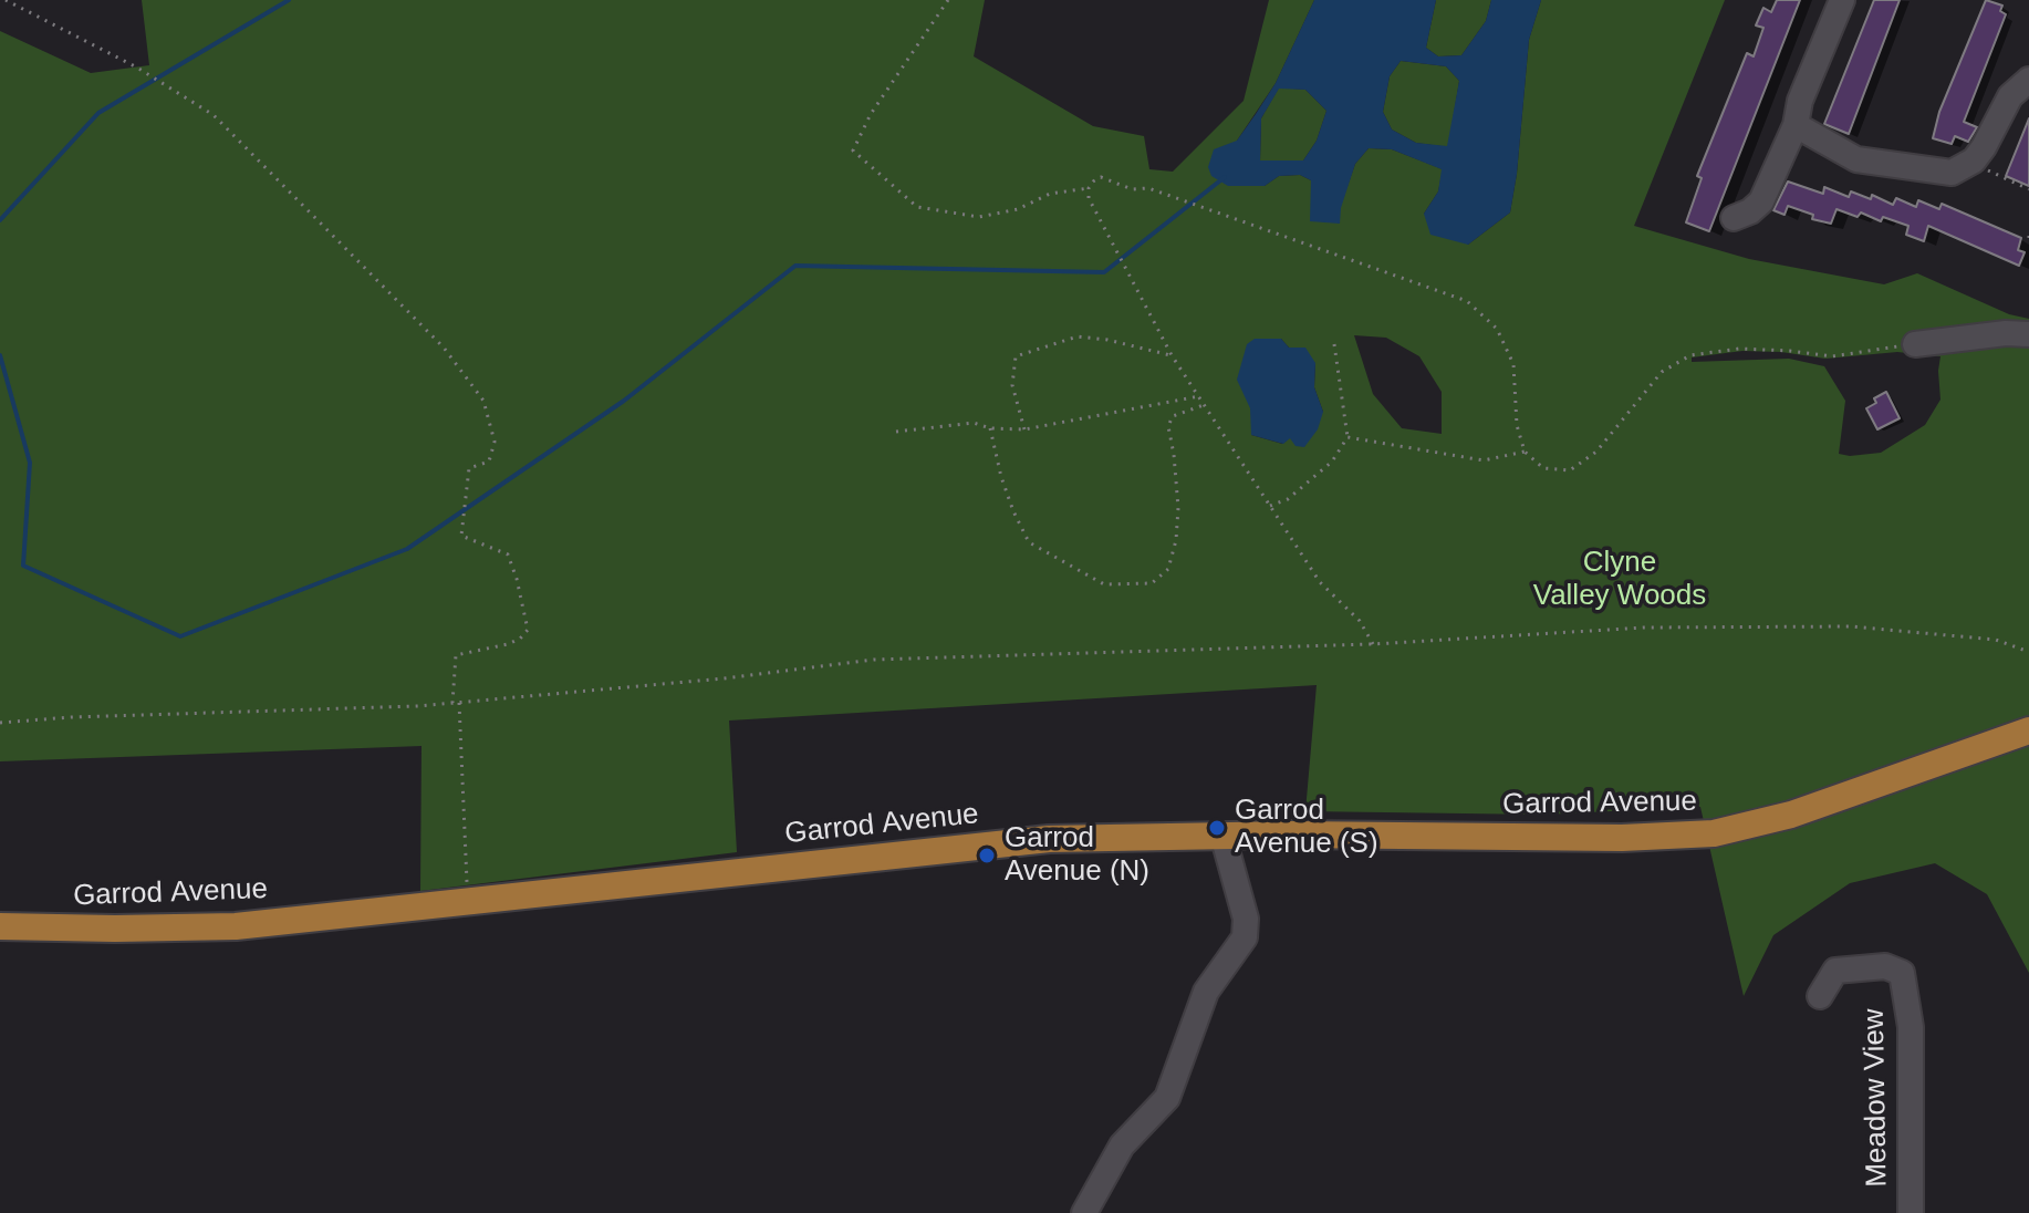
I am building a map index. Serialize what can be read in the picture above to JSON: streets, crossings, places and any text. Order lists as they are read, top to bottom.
{
  "streets": {
    "main road": ["Garrod Avenue"],
    "street": ["Meadow View"]
  },
  "parks": ["Clyne Valley Woods"],
  "places": ["Garrod Avenue (S)", "Garrod Avenue (N)"]
}
